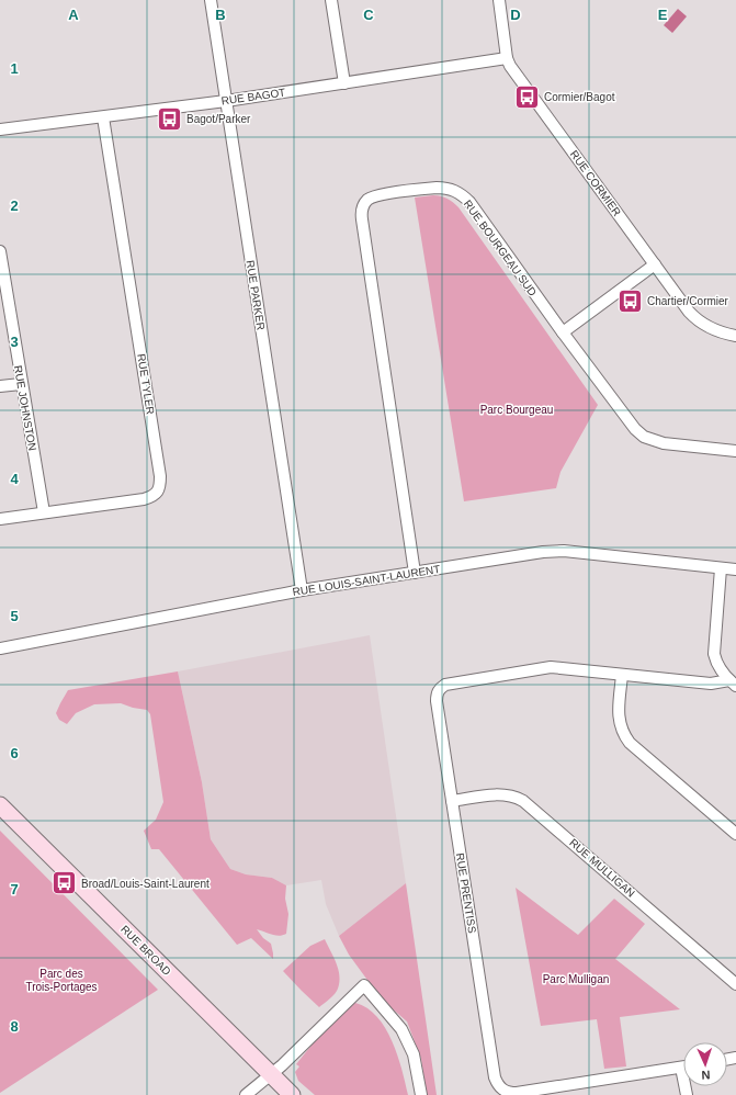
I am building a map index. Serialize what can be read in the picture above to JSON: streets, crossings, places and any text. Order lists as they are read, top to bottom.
{
  "streets": {
    "street": [
      "RUE BAGOT",
      "RUE CORMIER",
      "RUE BOURGEAU SUD",
      "RUE PARKER",
      "RUE TYLER",
      "RUE JOHNSTON",
      "RUE LOUIS-SAINT-LAURENT",
      "RUE MULLIGAN",
      "RUE PRENTISS",
      "RUE BROAD"
    ]
  },
  "crossings": [
    ["RUE BAGOT", "RUE CORMIER"],
    ["RUE BAGOT", "RUE PARKER"],
    ["RUE BAGOT", "RUE TYLER"],
    ["RUE BOURGEAU SUD", "RUE LOUIS-SAINT-LAURENT"],
    ["RUE PARKER", "RUE LOUIS-SAINT-LAURENT"],
    ["RUE TYLER", "RUE JOHNSTON"],
    ["RUE MULLIGAN", "RUE PRENTISS"]
  ],
  "parks": ["Parc Bourgeau", "Parc des Trois-Portages", "Parc Mulligan"],
  "places": {
    "bus stop": [
      "Cormier/Bagot",
      "Bagot/Parker",
      "Chartier/Cormier",
      "Broad/Louis-Saint-Laurent"
    ]
  },
  "north": "bottom",
  "grid": {
    "columns": [
      "A",
      "B",
      "C",
      "D",
      "E"
    ],
    "rows": [
      "1",
      "2",
      "3",
      "4",
      "5",
      "6",
      "7",
      "8"
    ]
  }
}
